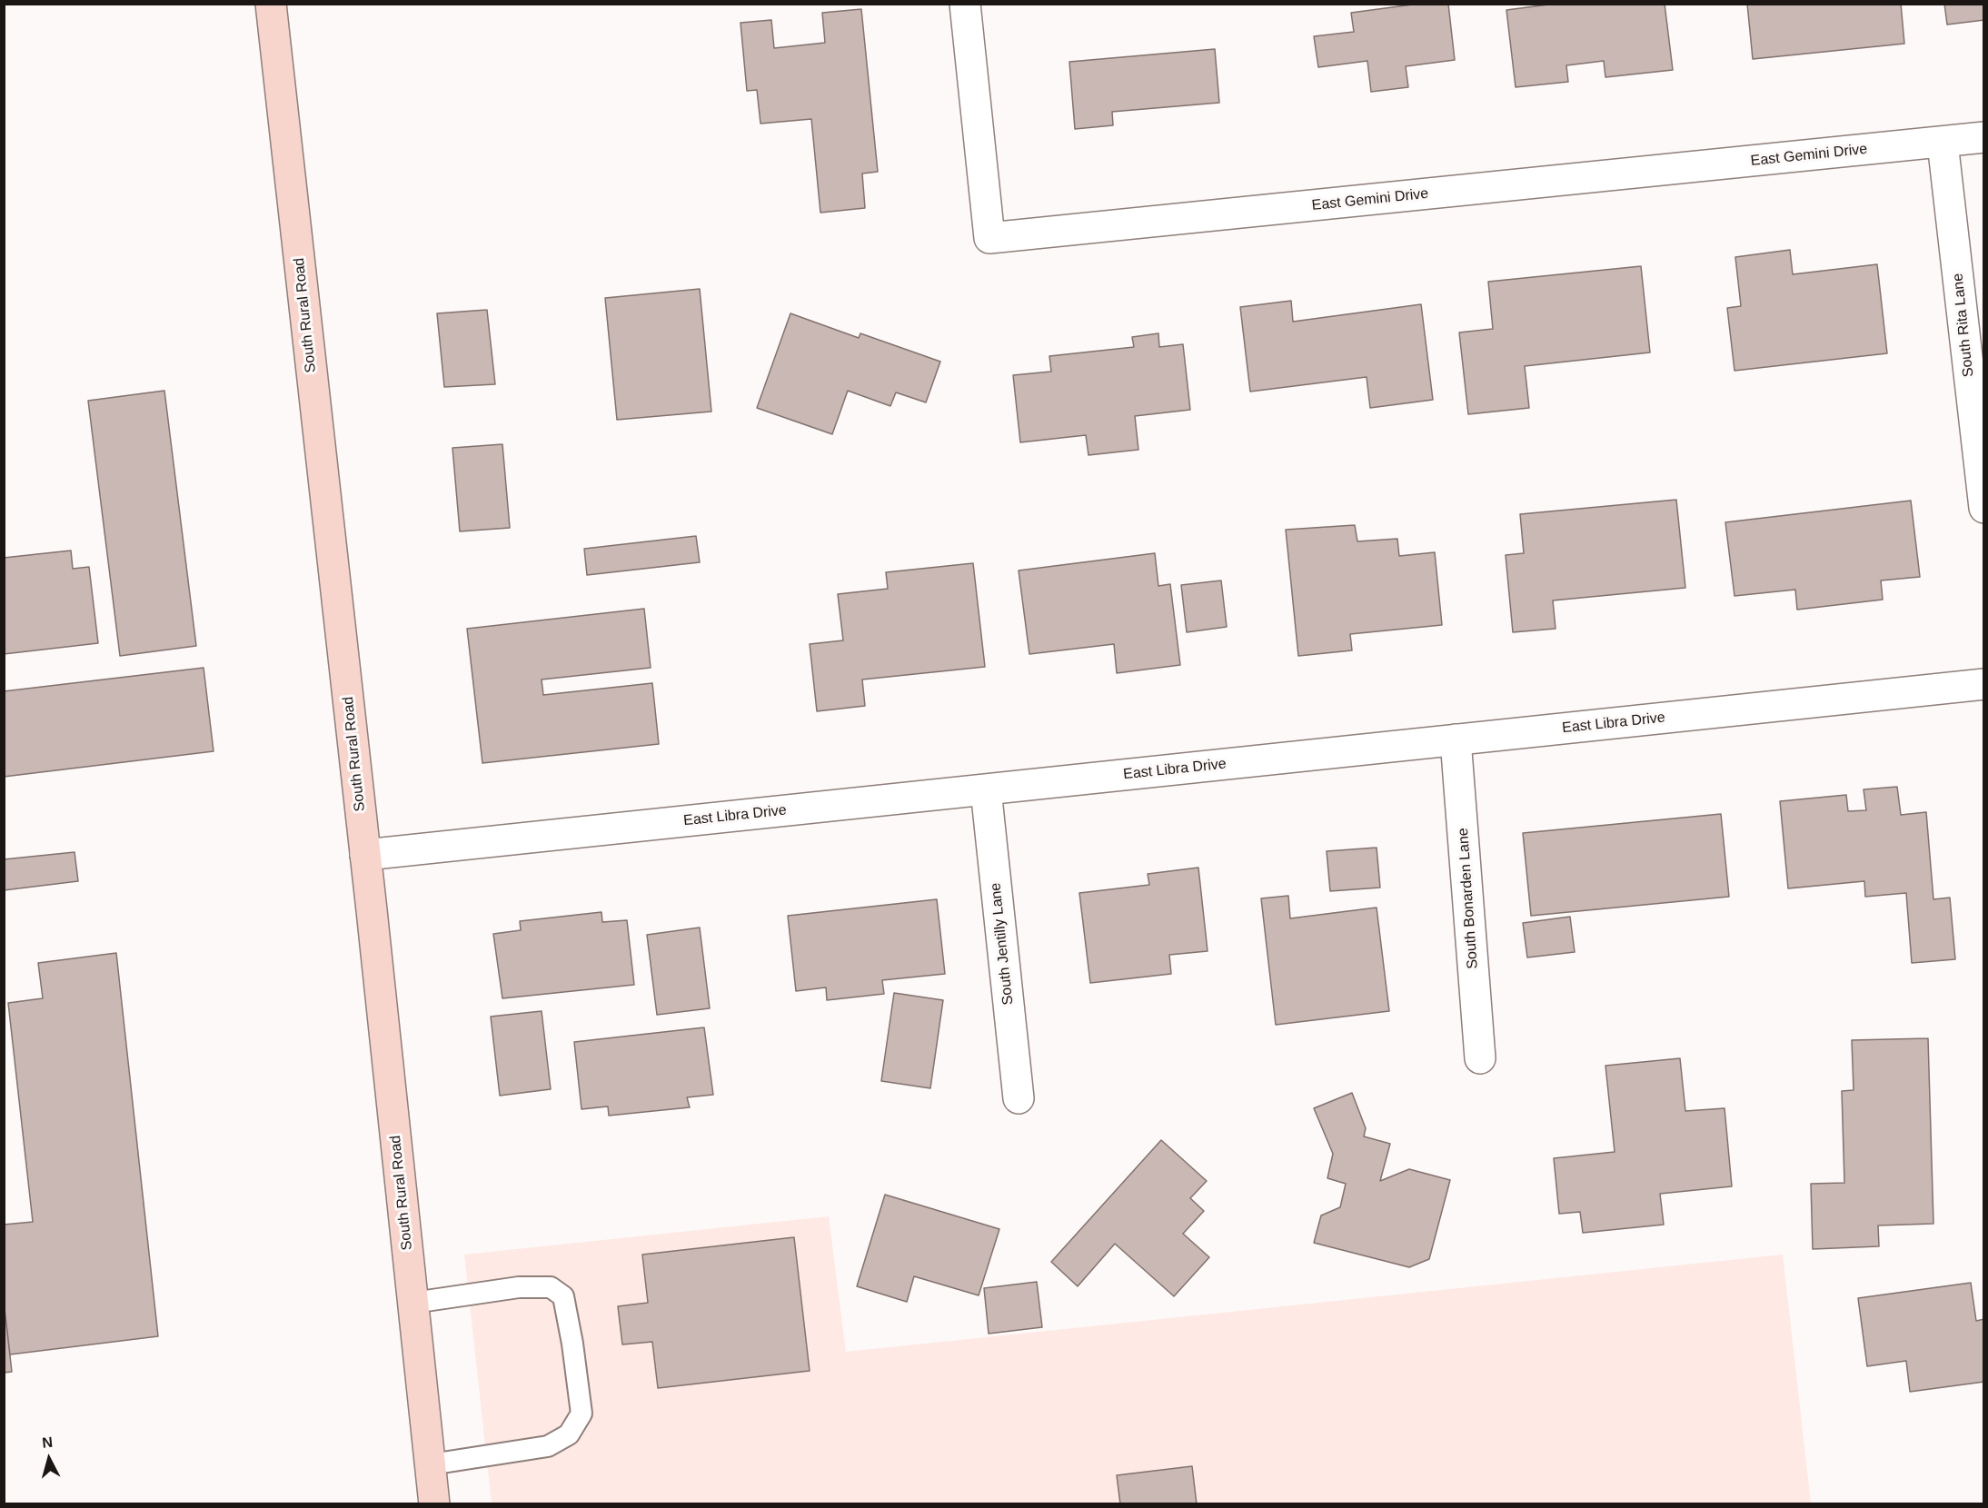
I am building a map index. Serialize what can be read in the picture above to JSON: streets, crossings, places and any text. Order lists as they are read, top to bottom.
{
  "streets": {
    "main road": ["South Rural Road"],
    "street": [
      "East Gemini Drive",
      "South Rita Lane",
      "East Libra Drive",
      "South Bonarden Lane",
      "South Jentilly Lane"
    ]
  },
  "crossings": [
    ["East Gemini Drive", "South Rita Lane"],
    ["South Rural Road", "East Libra Drive"],
    ["East Libra Drive", "South Bonarden Lane"],
    ["East Libra Drive", "South Jentilly Lane"]
  ],
  "north": "top"
}
